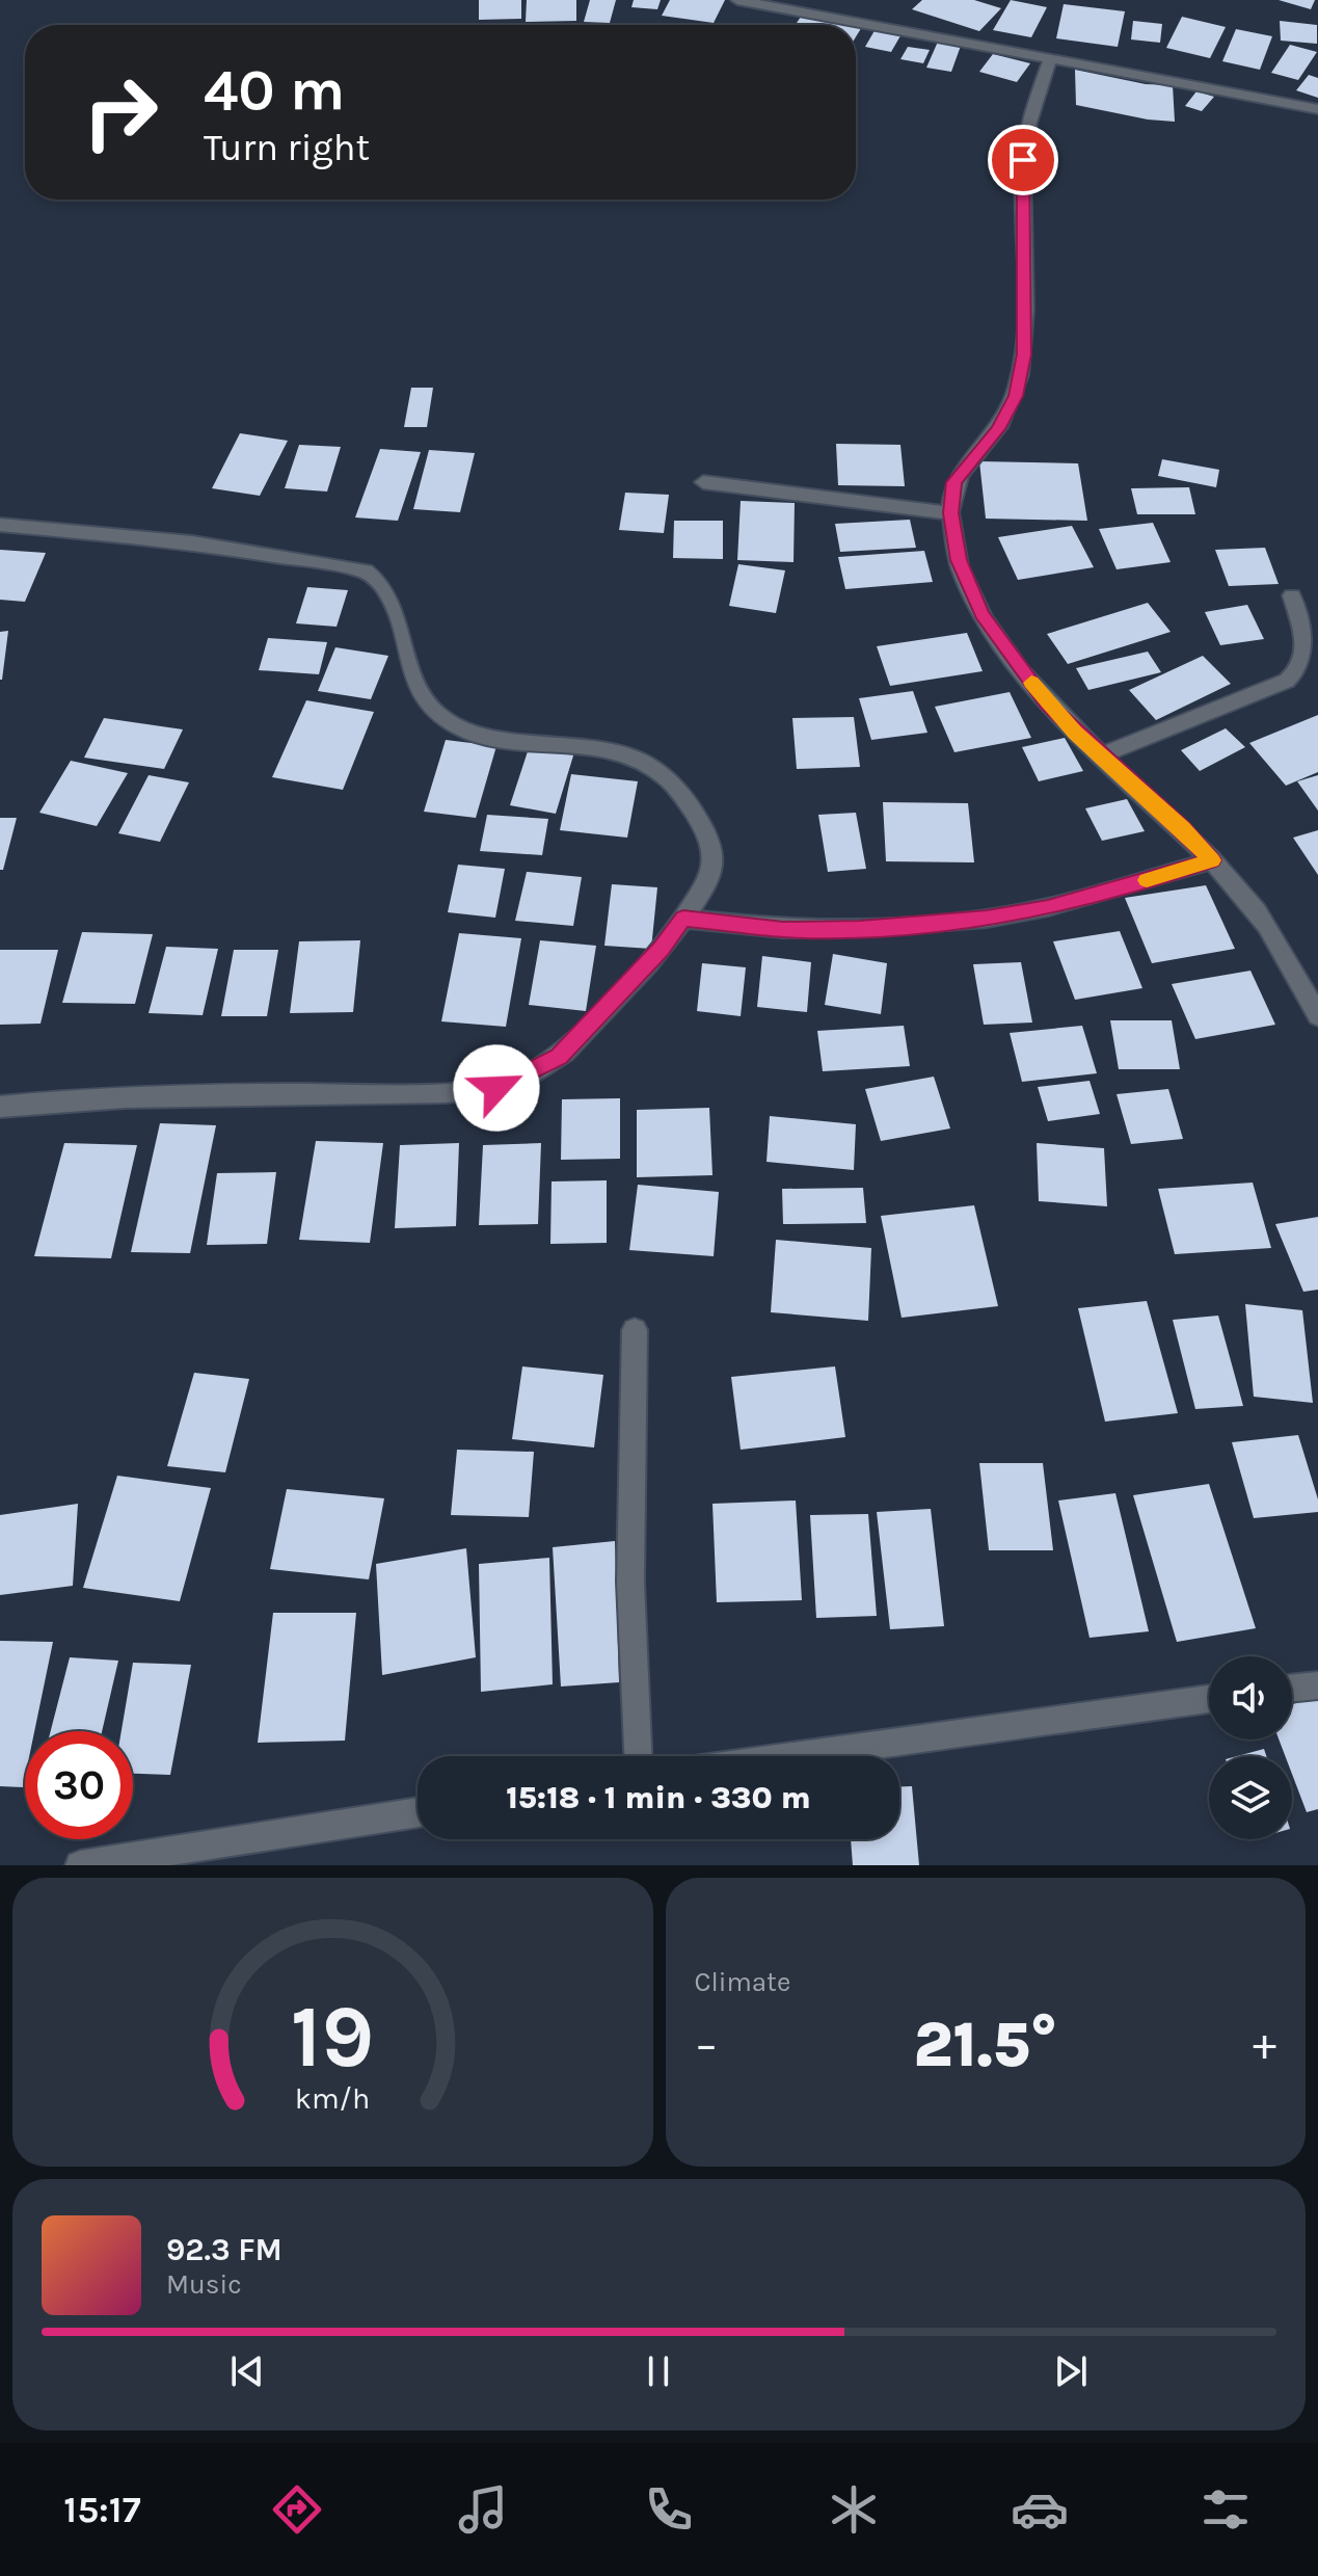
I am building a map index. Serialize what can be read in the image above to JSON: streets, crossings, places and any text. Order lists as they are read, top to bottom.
{
  "page": {
    "turn": ["40 m", "Turn right"],
    "limit": "30",
    "trip": "15:18 · 1 min · 330 m",
    "tile": "Climate",
    "heat": ["−", "21.5°", "+"],
    "song": ["92.3 FM", "Music"],
    "tabs": "15:17",
    "gauge": ["19", "km/h"]
  }
}
